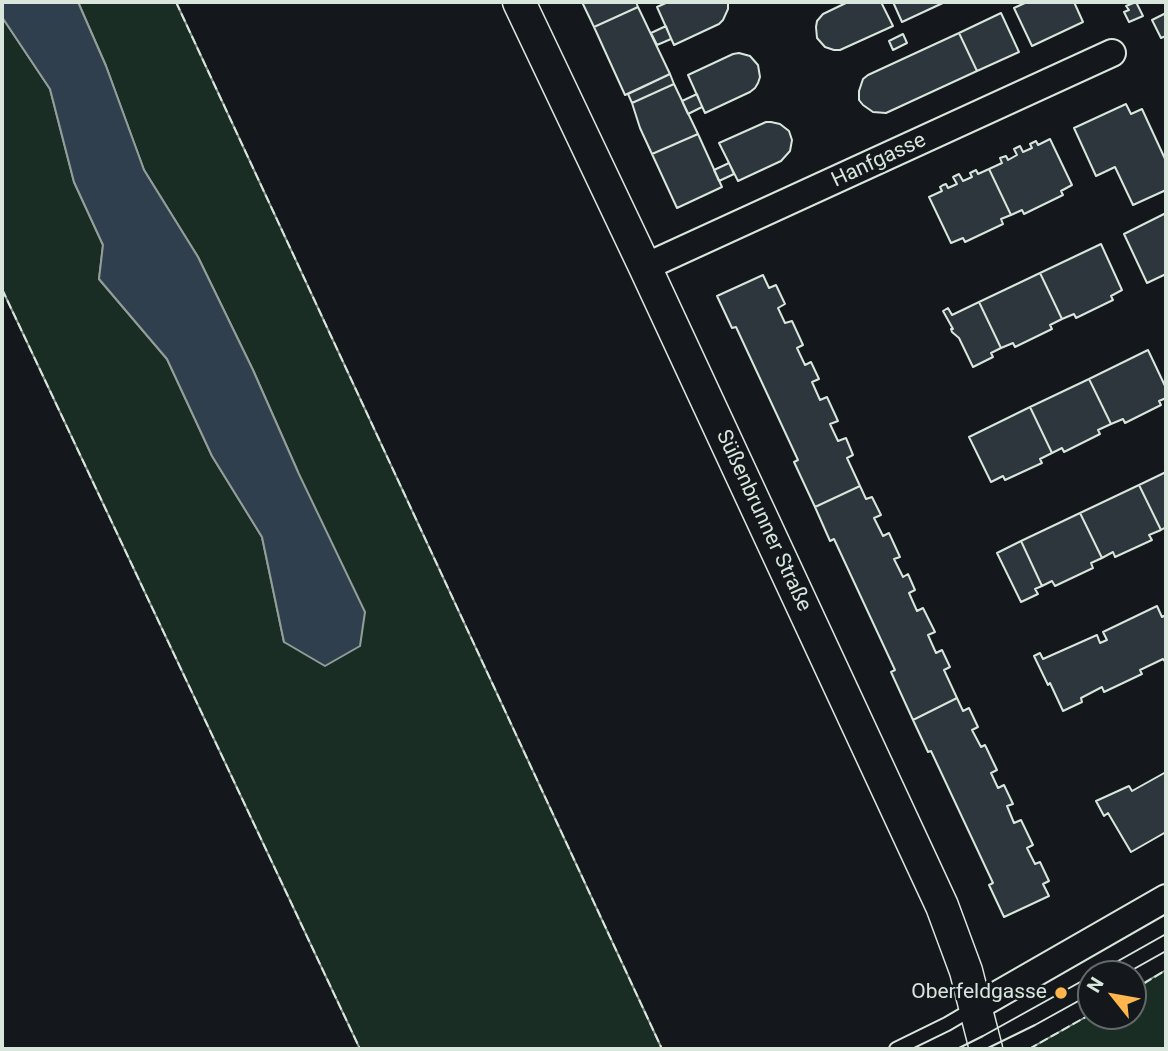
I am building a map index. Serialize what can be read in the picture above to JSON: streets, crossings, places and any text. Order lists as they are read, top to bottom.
{
  "streets": {
    "street": ["Hanfgasse", "Süßenbrunner Straße"]
  },
  "crossings": [
    ["Hanfgasse", "Süßenbrunner Straße"]
  ],
  "places": ["Oberfeldgasse"],
  "north": "top left"
}
